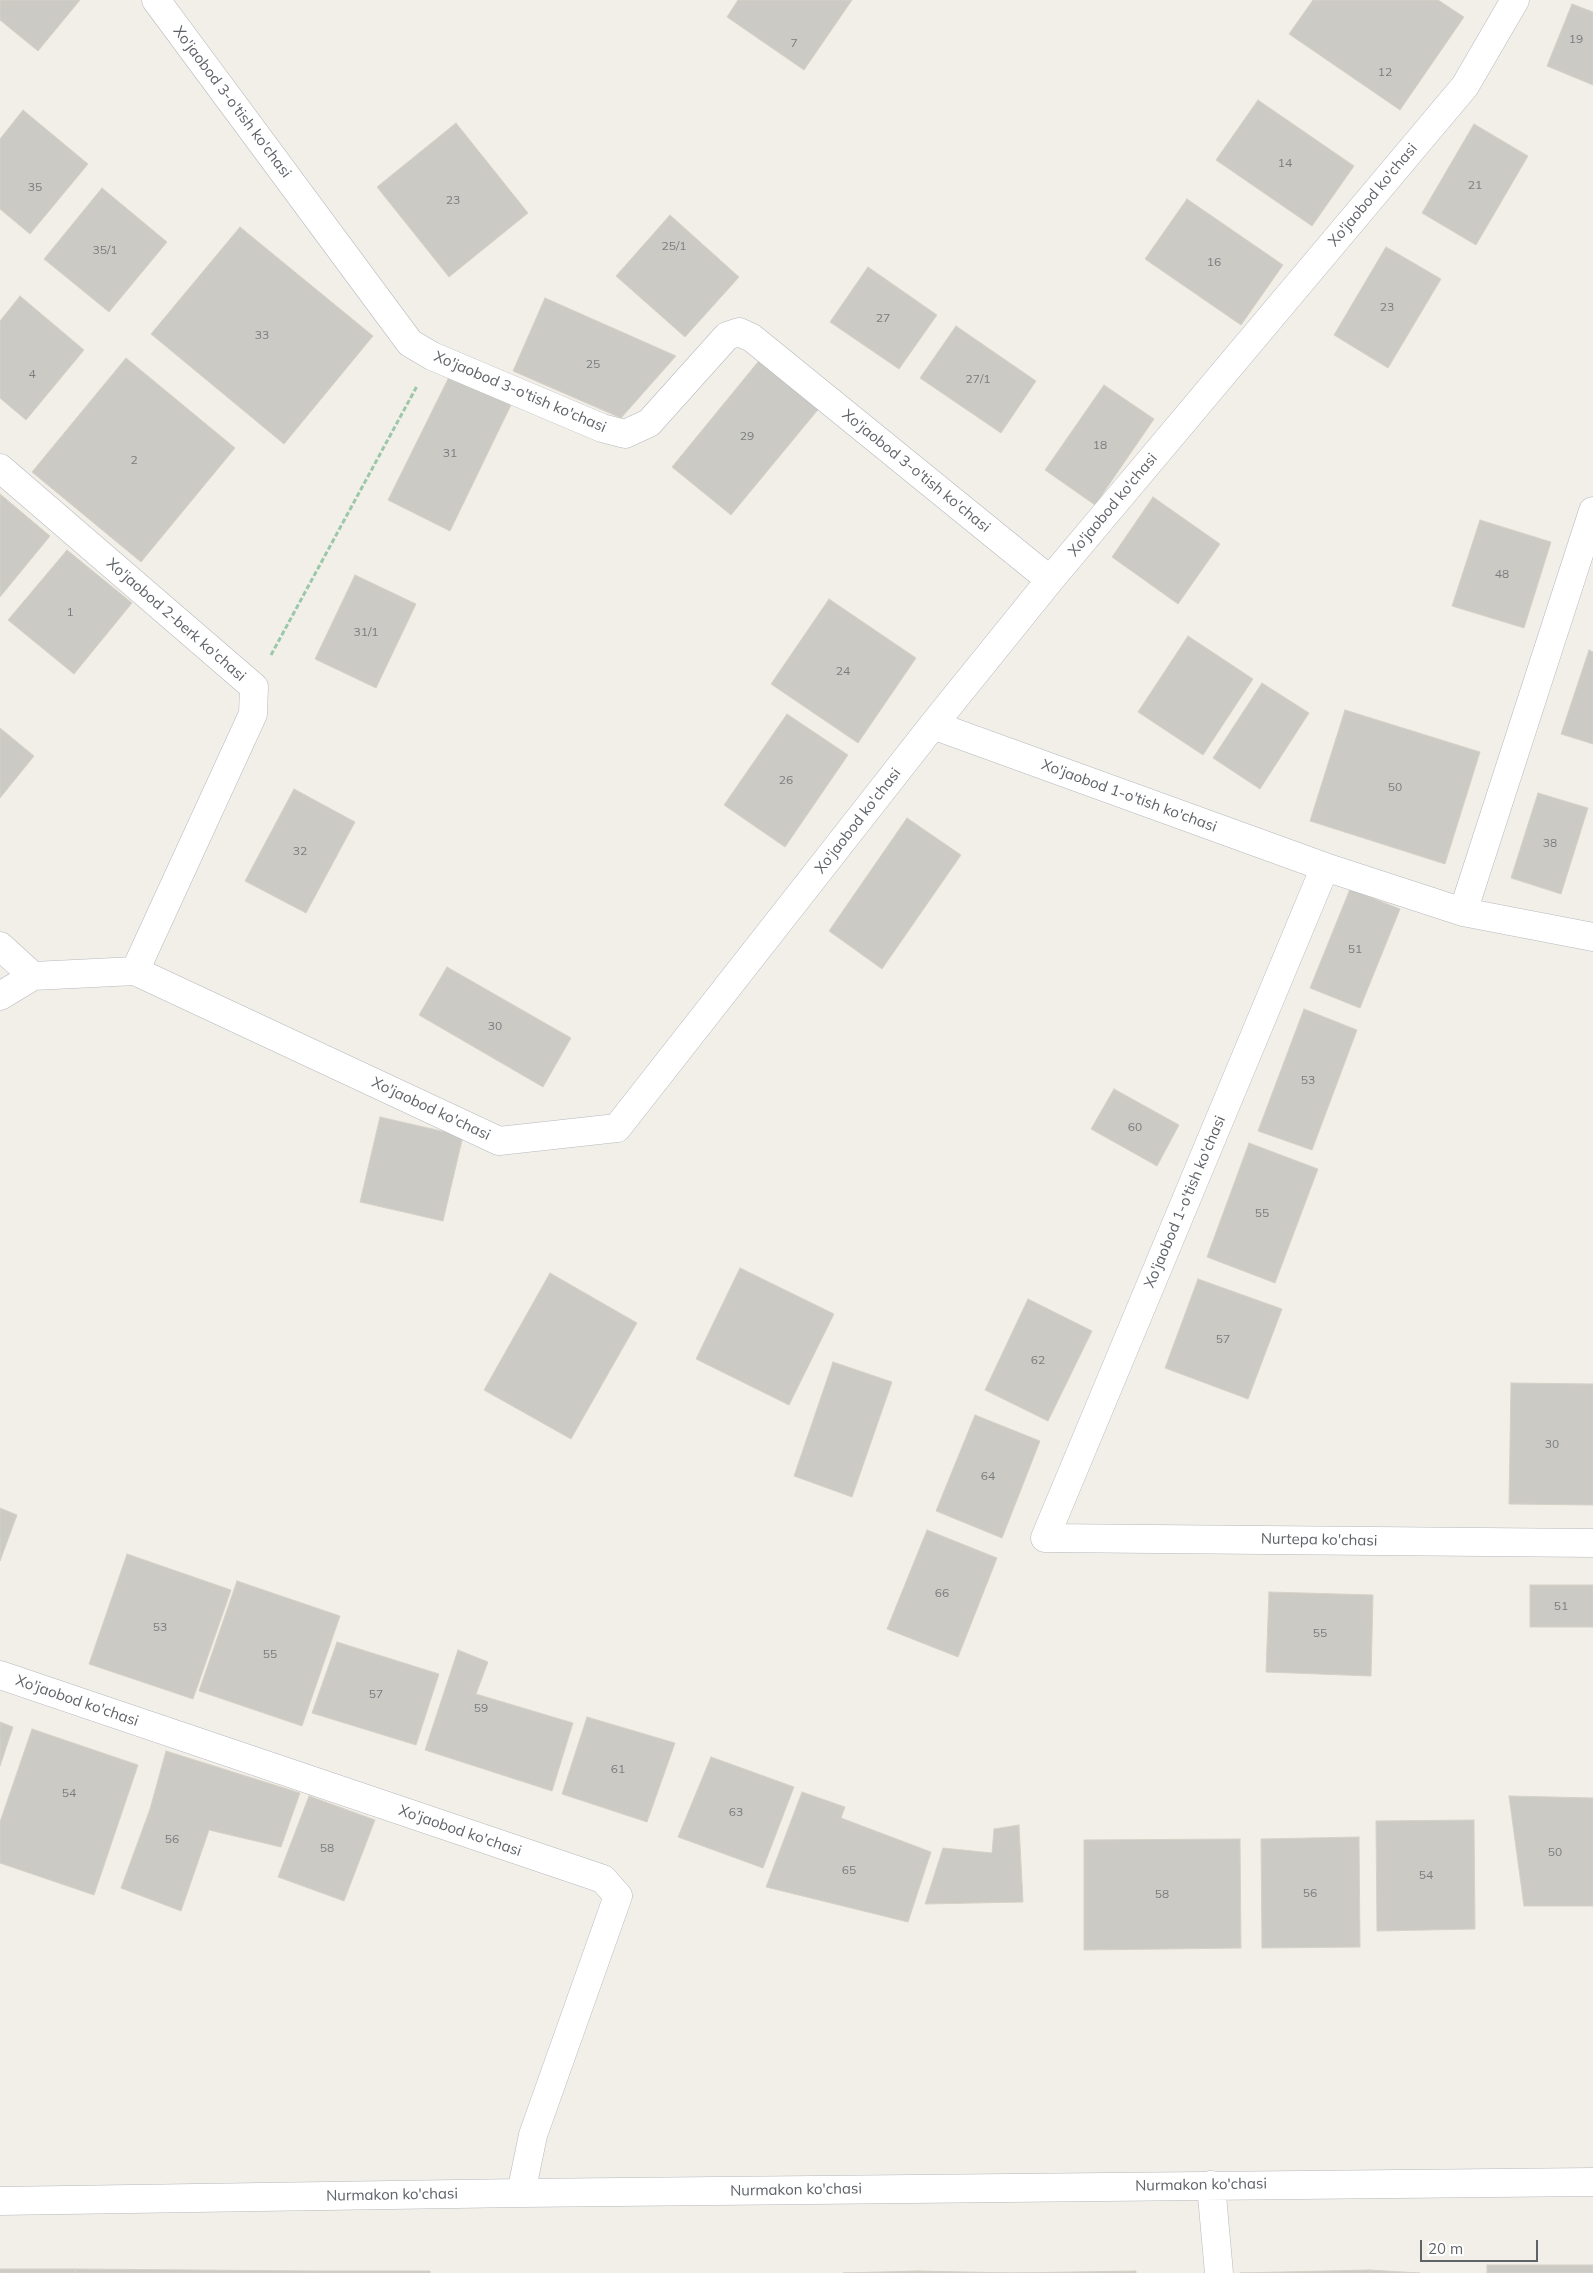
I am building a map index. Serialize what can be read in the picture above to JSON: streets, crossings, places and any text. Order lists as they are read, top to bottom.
{
  "streets": {
    "street": [
      "Xo'jaobod 3-o'tish ko'chasi",
      "Xo'jaobod ko'chasi",
      "Xo'jaobod 2-berk ko'chasi",
      "Xo'jaobod 1-o'tish ko'chasi",
      "Nurtepa ko'chasi",
      "Nurmakon ko'chasi"
    ]
  },
  "crossings": [
    ["Xo'jaobod 3-o'tish ko'chasi", "Xo'jaobod ko'chasi"],
    ["Xo'jaobod ko'chasi", "Xo'jaobod 2-berk ko'chasi"],
    ["Xo'jaobod ko'chasi", "Xo'jaobod 1-o'tish ko'chasi"],
    ["Xo'jaobod ko'chasi", "Nurmakon ko'chasi"],
    ["Xo'jaobod 1-o'tish ko'chasi", "Nurtepa ko'chasi"]
  ],
  "house_numbers": [
    "19",
    "7",
    "12",
    "14",
    "21",
    "35",
    "23",
    "25/1",
    "35/1",
    "16",
    "23",
    "27",
    "33",
    "25",
    "4",
    "27/1",
    "29",
    "18",
    "31",
    "2",
    "48",
    "1",
    "31/1",
    "24",
    "26",
    "50",
    "38",
    "32",
    "51",
    "30",
    "53",
    "60",
    "55",
    "57",
    "62",
    "30",
    "64",
    "66",
    "51",
    "53",
    "55",
    "55",
    "57",
    "59",
    "61",
    "54",
    "63",
    "56",
    "58",
    "50",
    "65",
    "54",
    "56",
    "58"
  ],
  "scale_bar": "20 m"
}
